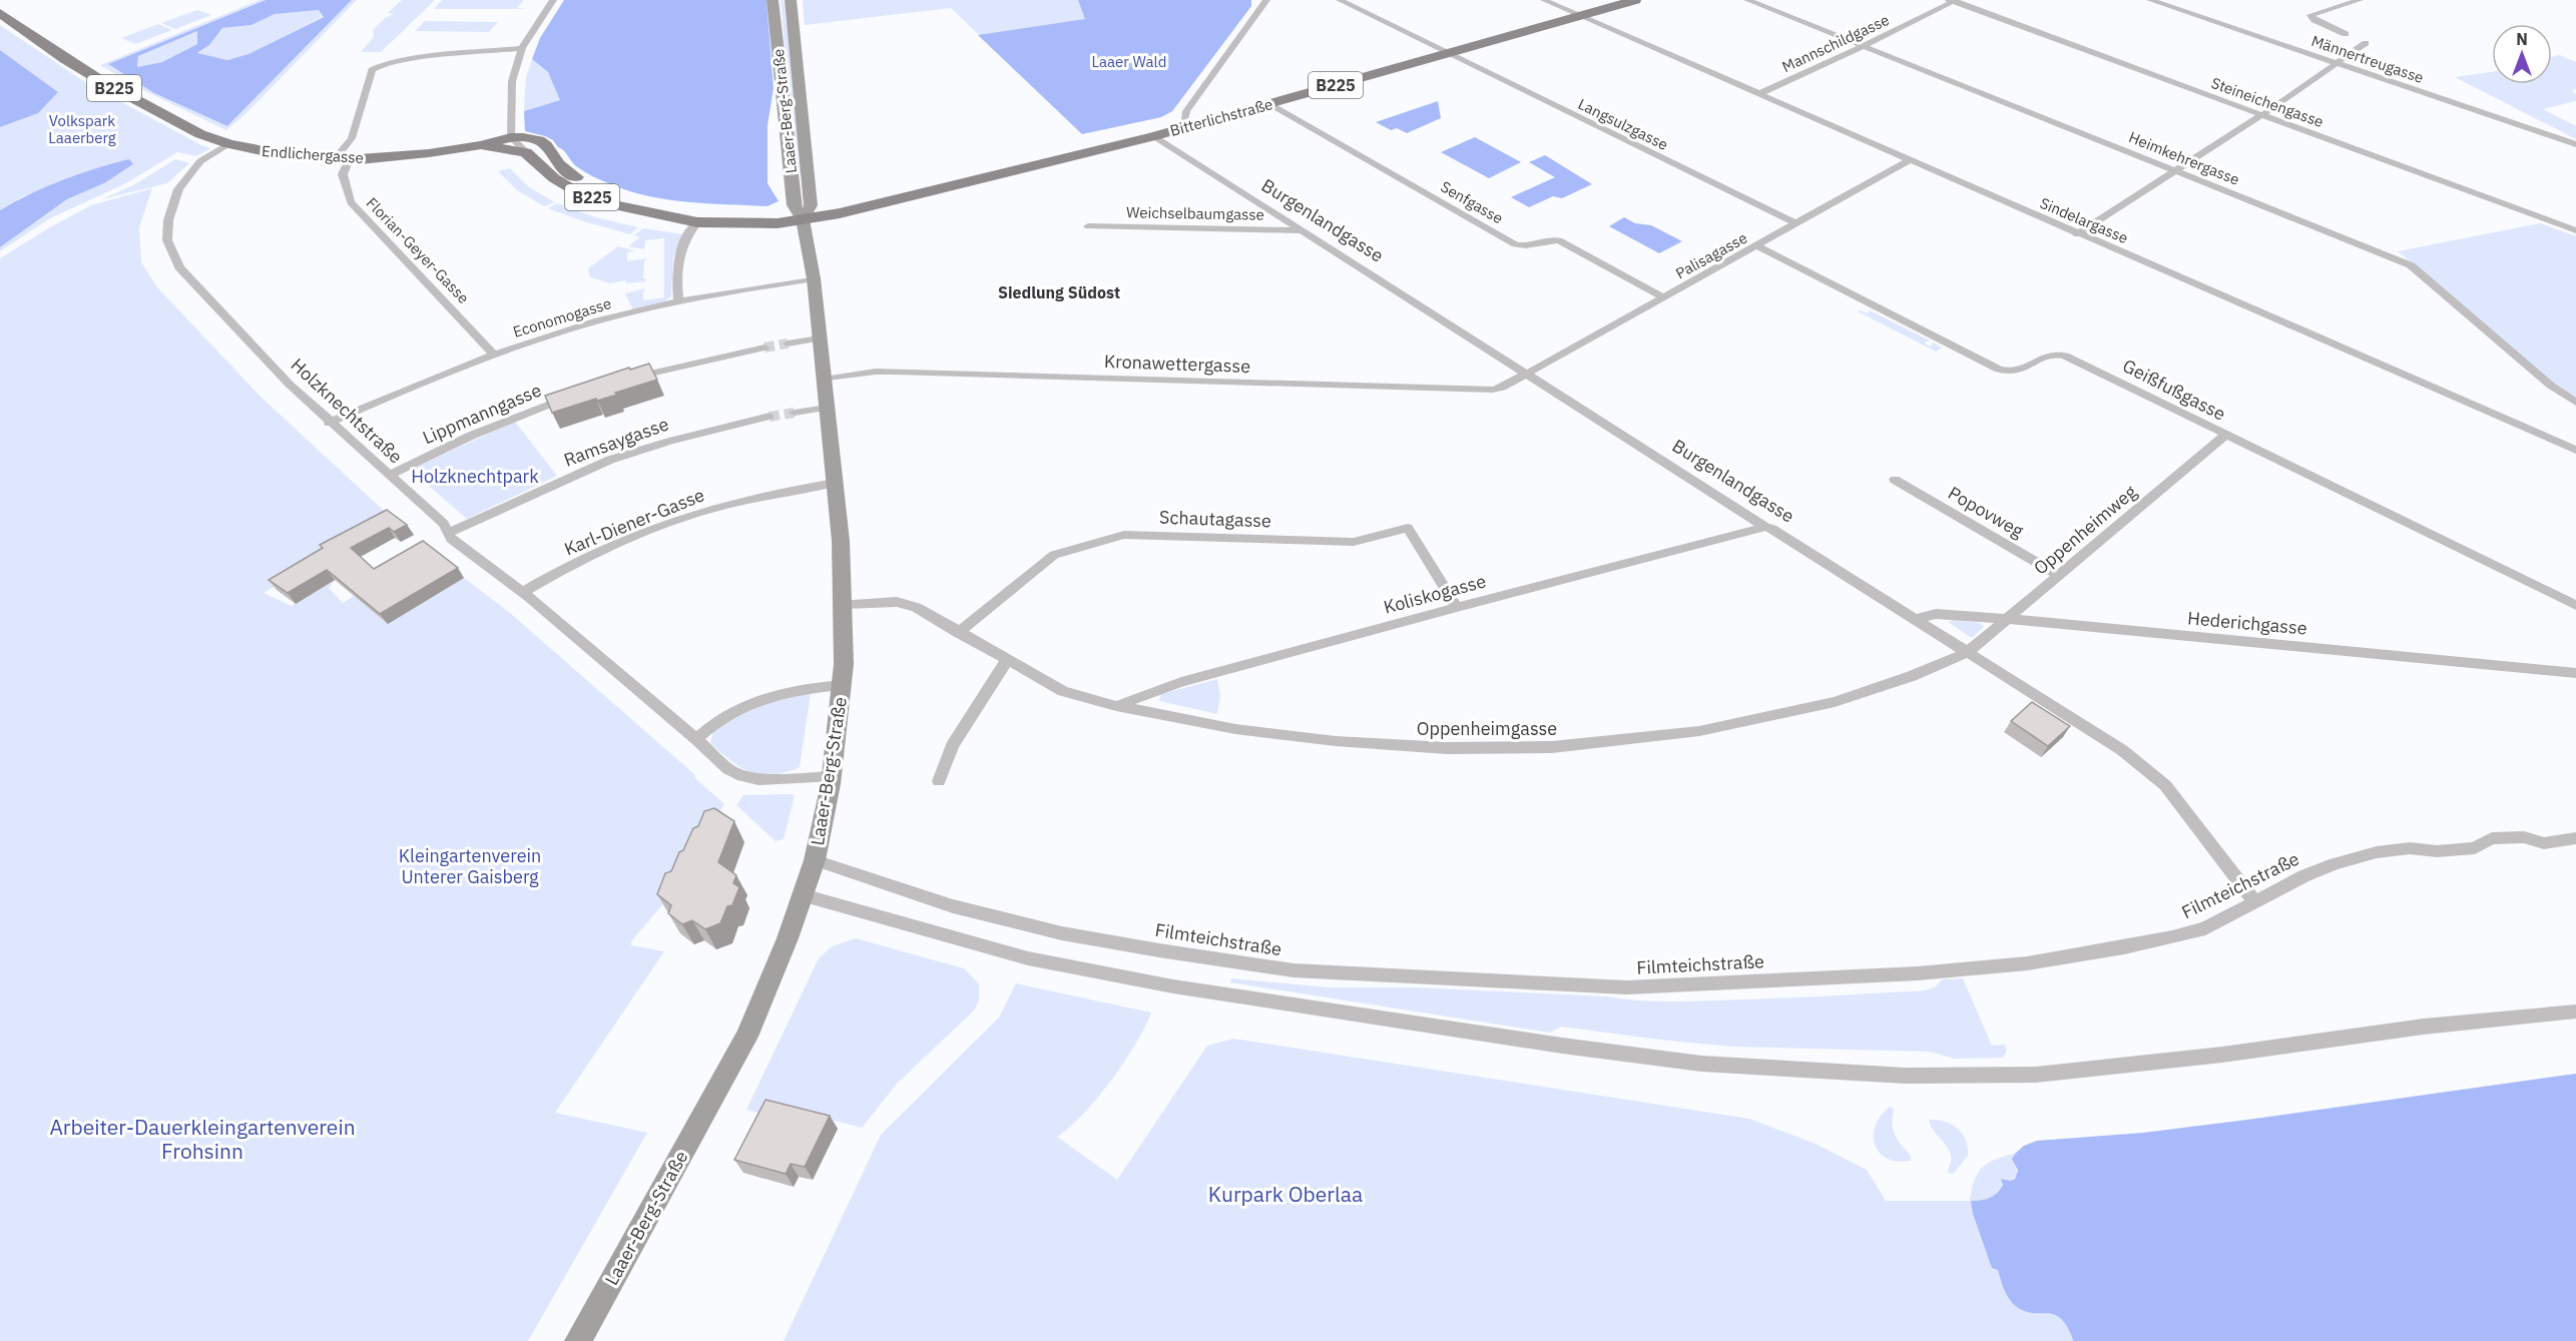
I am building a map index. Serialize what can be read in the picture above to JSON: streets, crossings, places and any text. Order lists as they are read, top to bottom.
{
  "streets": {
    "main road": [
      "B225",
      "Laaer-Berg-Straße",
      "Bitterlichstraße",
      "Endlichergasse"
    ],
    "street": [
      "Mannschildgasse",
      "Männertreugasse",
      "Steineichengasse",
      "Langsulzgasse",
      "Heimkehrergasse",
      "Senfgasse",
      "Weichselbaumgasse",
      "Burgenlandgasse",
      "Sindelargasse",
      "Florian-Geyer-Gasse",
      "Palisagasse",
      "Economogasse",
      "Kronawettergasse",
      "Geißfußgasse",
      "Holzknechtstraße",
      "Lippmanngasse",
      "Ramsaygasse",
      "Popovweg",
      "Schautagasse",
      "Karl-Diener-Gasse",
      "Oppenheimweg",
      "Koliskogasse",
      "Hederichgasse",
      "Oppenheimgasse",
      "Filmteichstraße"
    ]
  },
  "crossings": [
    ["Mannschildgasse", "Steineichengasse"],
    ["Mannschildgasse", "Heimkehrergasse"],
    ["Mannschildgasse", "Sindelargasse"],
    ["B225", "Laaer-Berg-Straße"],
    ["B225", "Bitterlichstraße"],
    ["B225", "Endlichergasse"],
    ["Laaer-Berg-Straße", "Bitterlichstraße"],
    ["Laaer-Berg-Straße", "Economogasse"],
    ["Laaer-Berg-Straße", "Kronawettergasse"],
    ["Laaer-Berg-Straße", "Holzknechtstraße"],
    ["Laaer-Berg-Straße", "Karl-Diener-Gasse"],
    ["Laaer-Berg-Straße", "Oppenheimgasse"],
    ["Laaer-Berg-Straße", "Filmteichstraße"],
    ["Bitterlichstraße", "Langsulzgasse"],
    ["Bitterlichstraße", "Senfgasse"],
    ["Bitterlichstraße", "Burgenlandgasse"],
    ["Bitterlichstraße", "Sindelargasse"],
    ["Langsulzgasse", "Palisagasse"],
    ["Endlichergasse", "Florian-Geyer-Gasse"],
    ["Endlichergasse", "Holzknechtstraße"],
    ["Senfgasse", "Palisagasse"],
    ["Weichselbaumgasse", "Burgenlandgasse"],
    ["Burgenlandgasse", "Palisagasse"],
    ["Burgenlandgasse", "Kronawettergasse"],
    ["Burgenlandgasse", "Oppenheimweg"],
    ["Burgenlandgasse", "Koliskogasse"],
    ["Burgenlandgasse", "Hederichgasse"],
    ["Burgenlandgasse", "Oppenheimgasse"],
    ["Burgenlandgasse", "Filmteichstraße"],
    ["Sindelargasse", "Palisagasse"],
    ["Florian-Geyer-Gasse", "Economogasse"],
    ["Palisagasse", "Kronawettergasse"],
    ["Palisagasse", "Geißfußgasse"],
    ["Economogasse", "Holzknechtstraße"],
    ["Geißfußgasse", "Oppenheimweg"],
    ["Holzknechtstraße", "Lippmanngasse"],
    ["Holzknechtstraße", "Ramsaygasse"],
    ["Holzknechtstraße", "Karl-Diener-Gasse"],
    ["Popovweg", "Oppenheimweg"],
    ["Schautagasse", "Koliskogasse"],
    ["Schautagasse", "Oppenheimgasse"],
    ["Oppenheimweg", "Hederichgasse"],
    ["Oppenheimweg", "Oppenheimgasse"],
    ["Koliskogasse", "Oppenheimgasse"]
  ],
  "districts": ["Siedlung Südost"],
  "parks": [
    "Laaer Wald",
    "Volkspark Laaerberg",
    "Holzknechtpark",
    "Kleingartenverein Unterer Gaisberg",
    "Arbeiter-Dauerkleingartenverein Frohsinn",
    "Kurpark Oberlaa"
  ],
  "north": "top"
}
